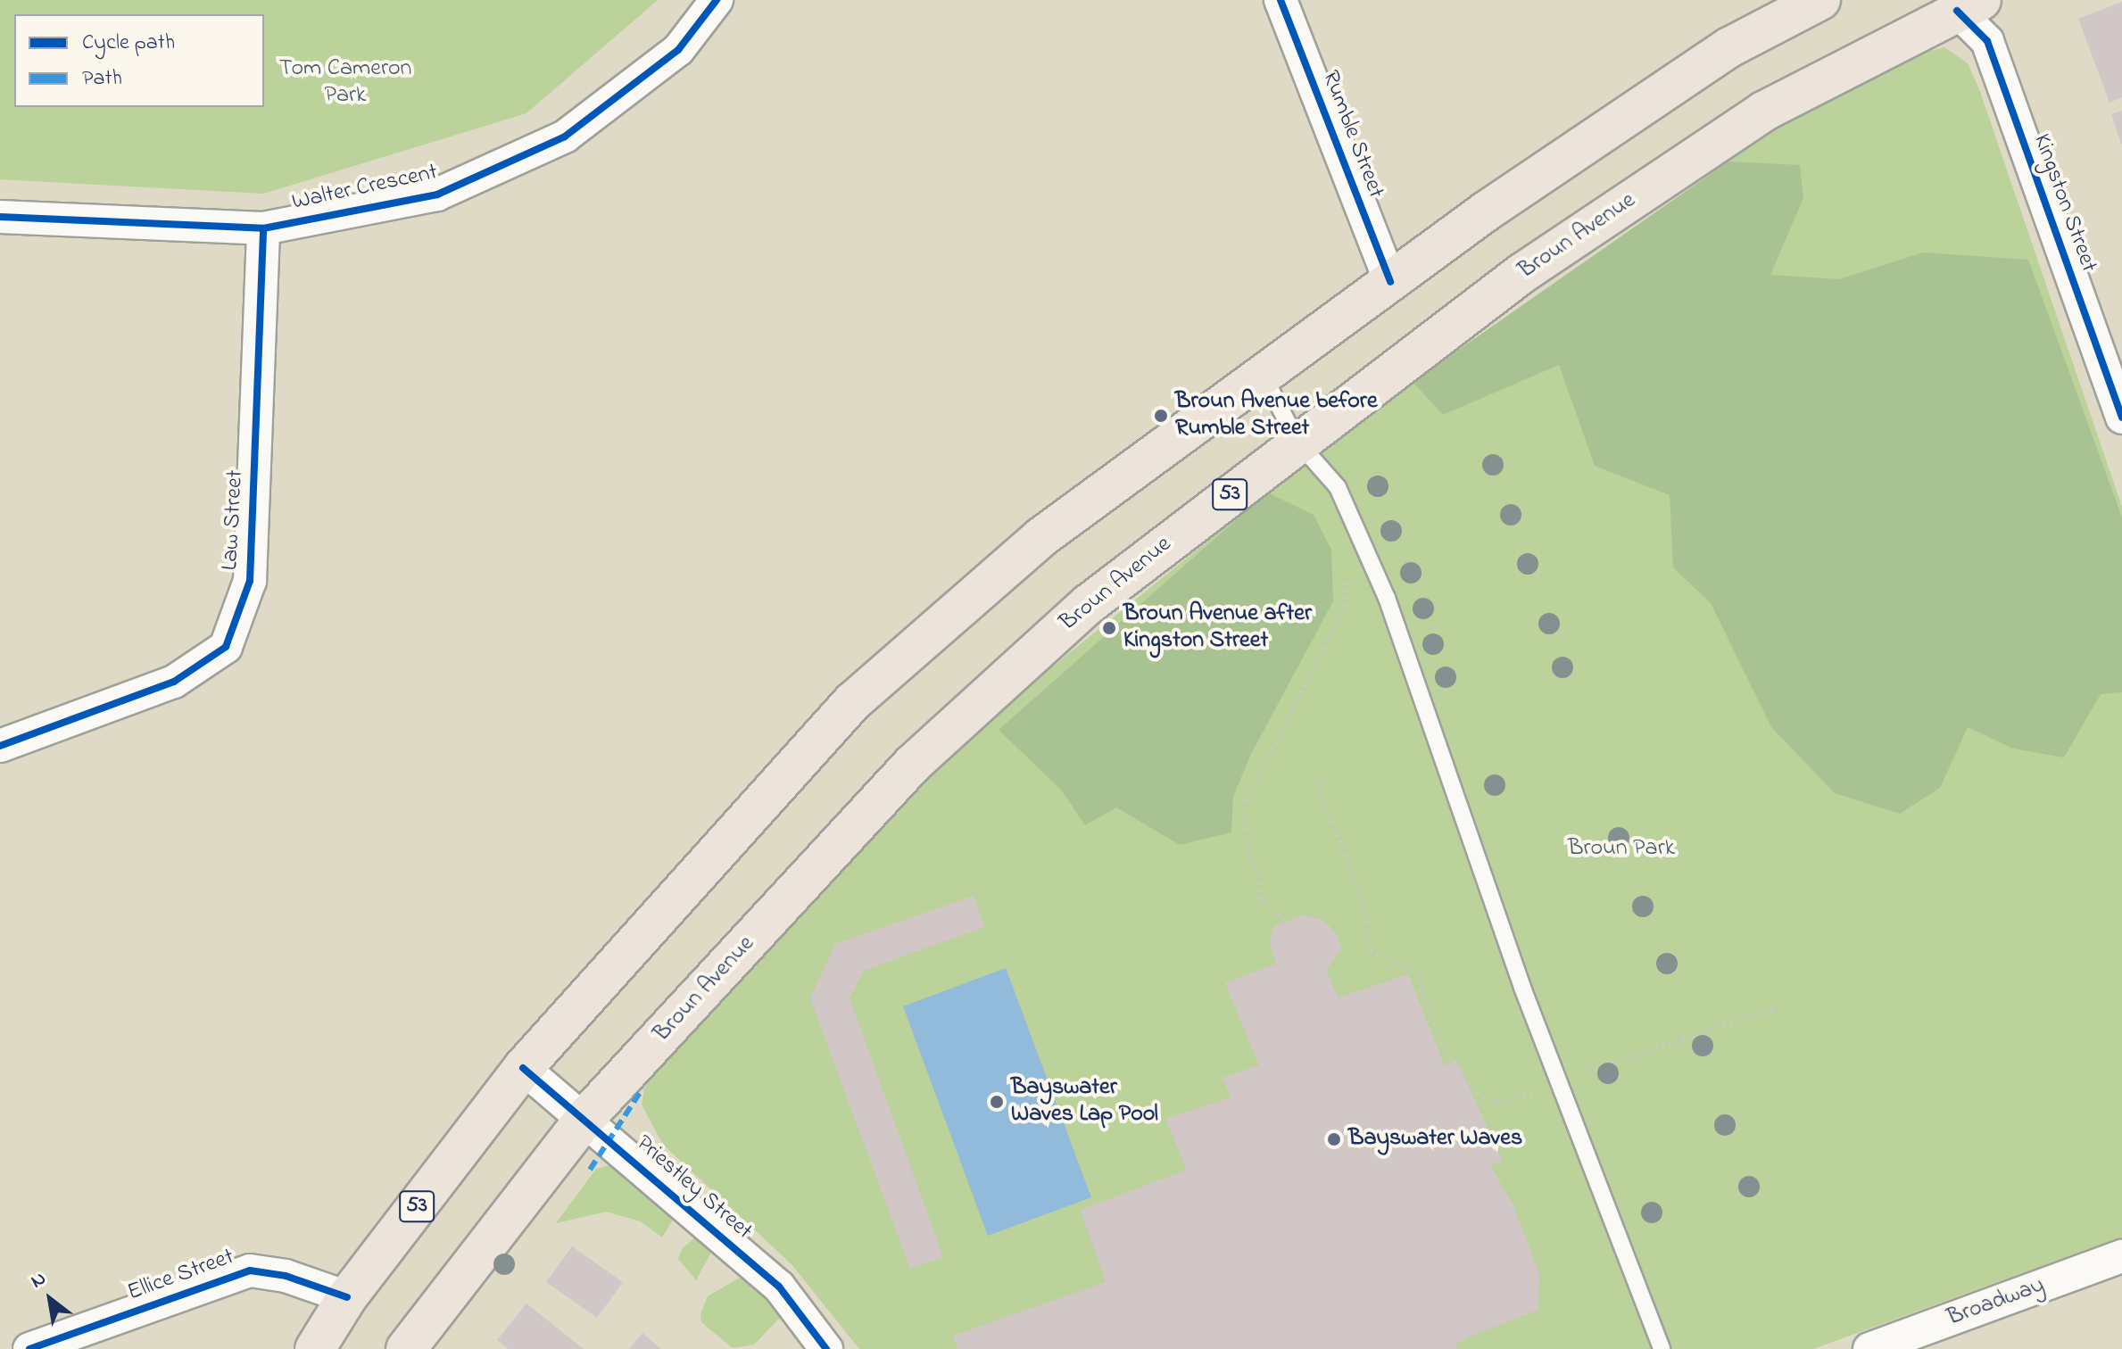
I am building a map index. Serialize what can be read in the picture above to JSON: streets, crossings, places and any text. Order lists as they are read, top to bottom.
{
  "streets": {
    "main road": ["Broun Avenue", "53"],
    "street": [
      "Rumble Street",
      "Walter Crescent",
      "Kingston Street",
      "Law Street",
      "Priestley Street",
      "Ellice Street",
      "Broadway"
    ]
  },
  "crossings": [
    ["Rumble Street", "53"],
    ["Walter Crescent", "Law Street"],
    ["Kingston Street", "Broun Avenue"],
    ["Broun Avenue", "Priestley Street"],
    ["53", "Priestley Street"],
    ["53", "Ellice Street"]
  ],
  "parks": ["Tom Cameron Park", "Broun Park"],
  "places": [
    "Broun Avenue before Rumble Street",
    "Broun Avenue after Kingston Street",
    "Bayswater Waves Lap Pool",
    "Bayswater Waves"
  ],
  "legend": ["Cycle path", "Path"],
  "north": "top left"
}
